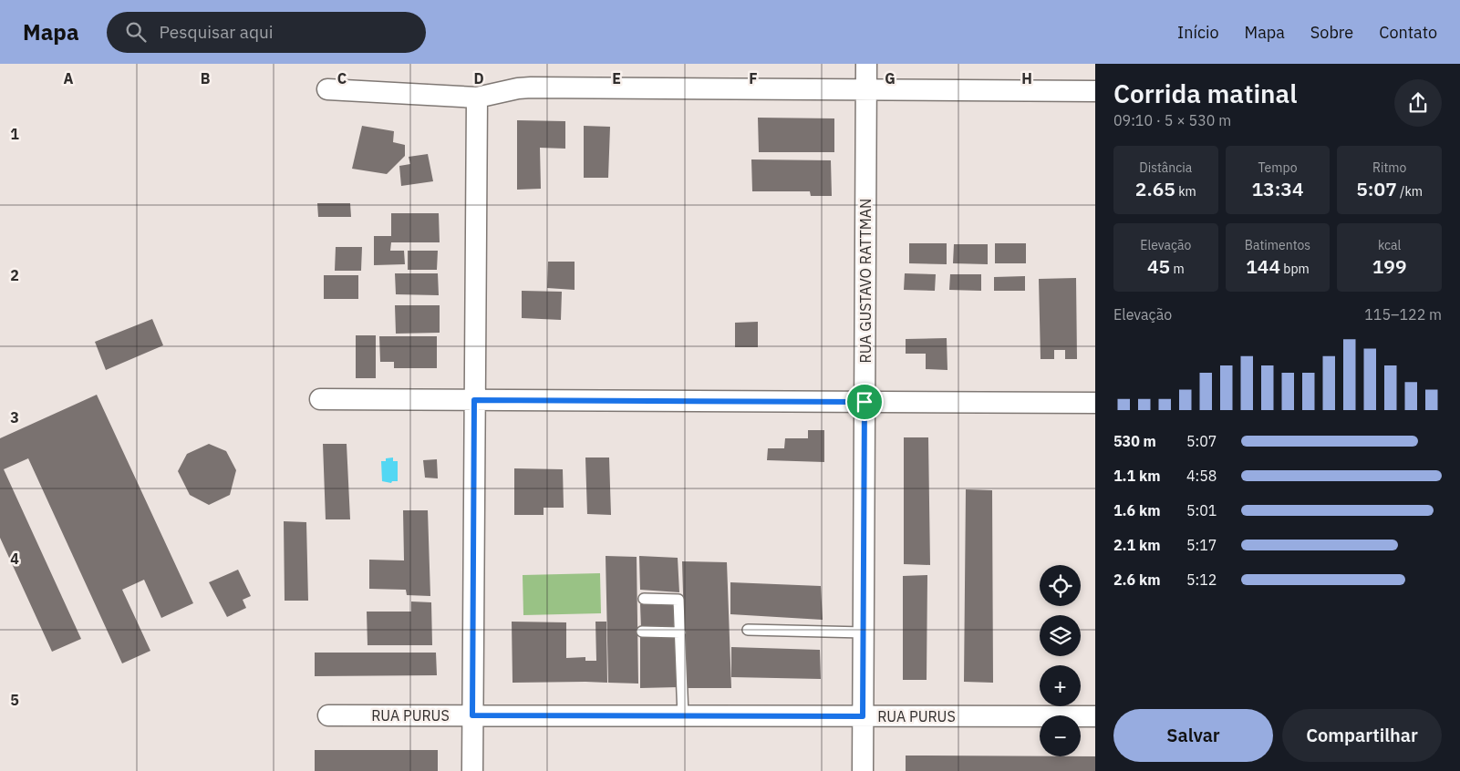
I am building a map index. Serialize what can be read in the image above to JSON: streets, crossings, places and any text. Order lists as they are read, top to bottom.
{
  "streets": {
    "street": ["RUA GUSTAVO RATTMAN", "RUA PURUS"]
  },
  "crossings": [
    ["RUA GUSTAVO RATTMAN", "RUA PURUS"]
  ],
  "page": {
    "header": "Mapa",
    "search": "Pesquisar aqui",
    "nav": [
      "Início",
      "Mapa",
      "Sobre",
      "Contato"
    ],
    "heading": ["Corrida matinal", "09:10 · 5 × 530 m"],
    "stats": [
      ["Distância", "2.65 km"],
      ["Tempo", "13:34"],
      ["Ritmo", "5:07 /km"],
      ["Elevação", "45 m"],
      ["Batimentos", "144 bpm"],
      ["kcal", "199"]
    ],
    "chart": ["Elevação", "115–122 m"],
    "list": [
      {
        "name": "530 m",
        "note": "5:07"
      },
      {
        "name": "1.1 km",
        "note": "4:58"
      },
      {
        "name": "1.6 km",
        "note": "5:01"
      },
      {
        "name": "2.1 km",
        "note": "5:17"
      },
      {
        "name": "2.6 km",
        "note": "5:12"
      }
    ],
    "map_buttons": ["+", "−"],
    "buttons": ["Salvar", "Compartilhar"]
  },
  "grid": {
    "columns": [
      "A",
      "B",
      "C",
      "D",
      "E",
      "F",
      "G",
      "H"
    ],
    "rows": [
      "1",
      "2",
      "3",
      "4",
      "5"
    ]
  }
}
